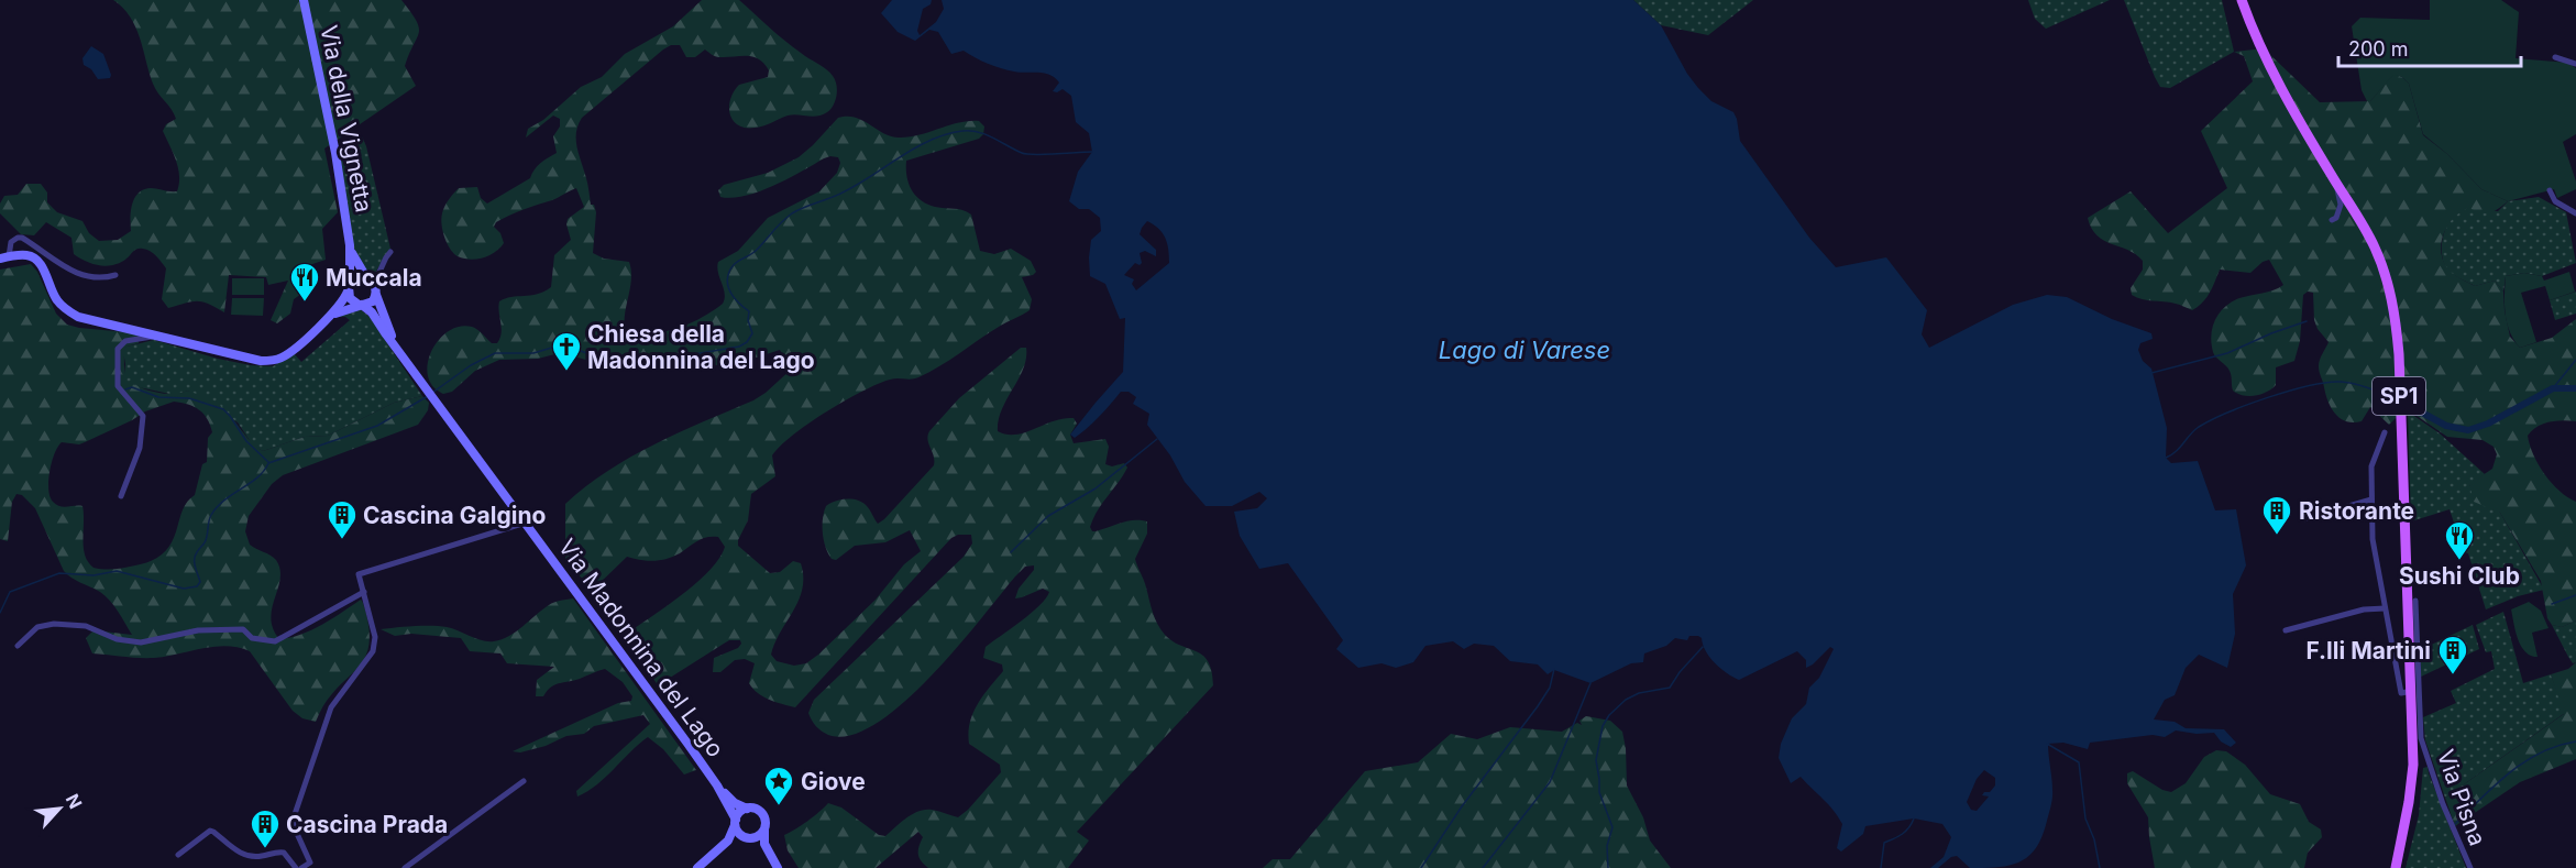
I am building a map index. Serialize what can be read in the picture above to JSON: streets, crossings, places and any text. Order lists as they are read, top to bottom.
{
  "streets": {
    "main road": ["Via della Vignetta", "SP1", "Via Madonnina del Lago"],
    "street": ["Via Pisna"]
  },
  "water": ["Lago di Varese"],
  "places": {
    "restaurant": ["Muccala", "Sushi Club"],
    "church": ["Chiesa della Madonnina del Lago"],
    "building": [
      "Ristorante",
      "Cascina Galgino",
      "F.lli Martini",
      "Cascina Prada"
    ],
    "place": ["Giove"]
  },
  "scale_bar": "200 m",
  "north": "top right"
}
